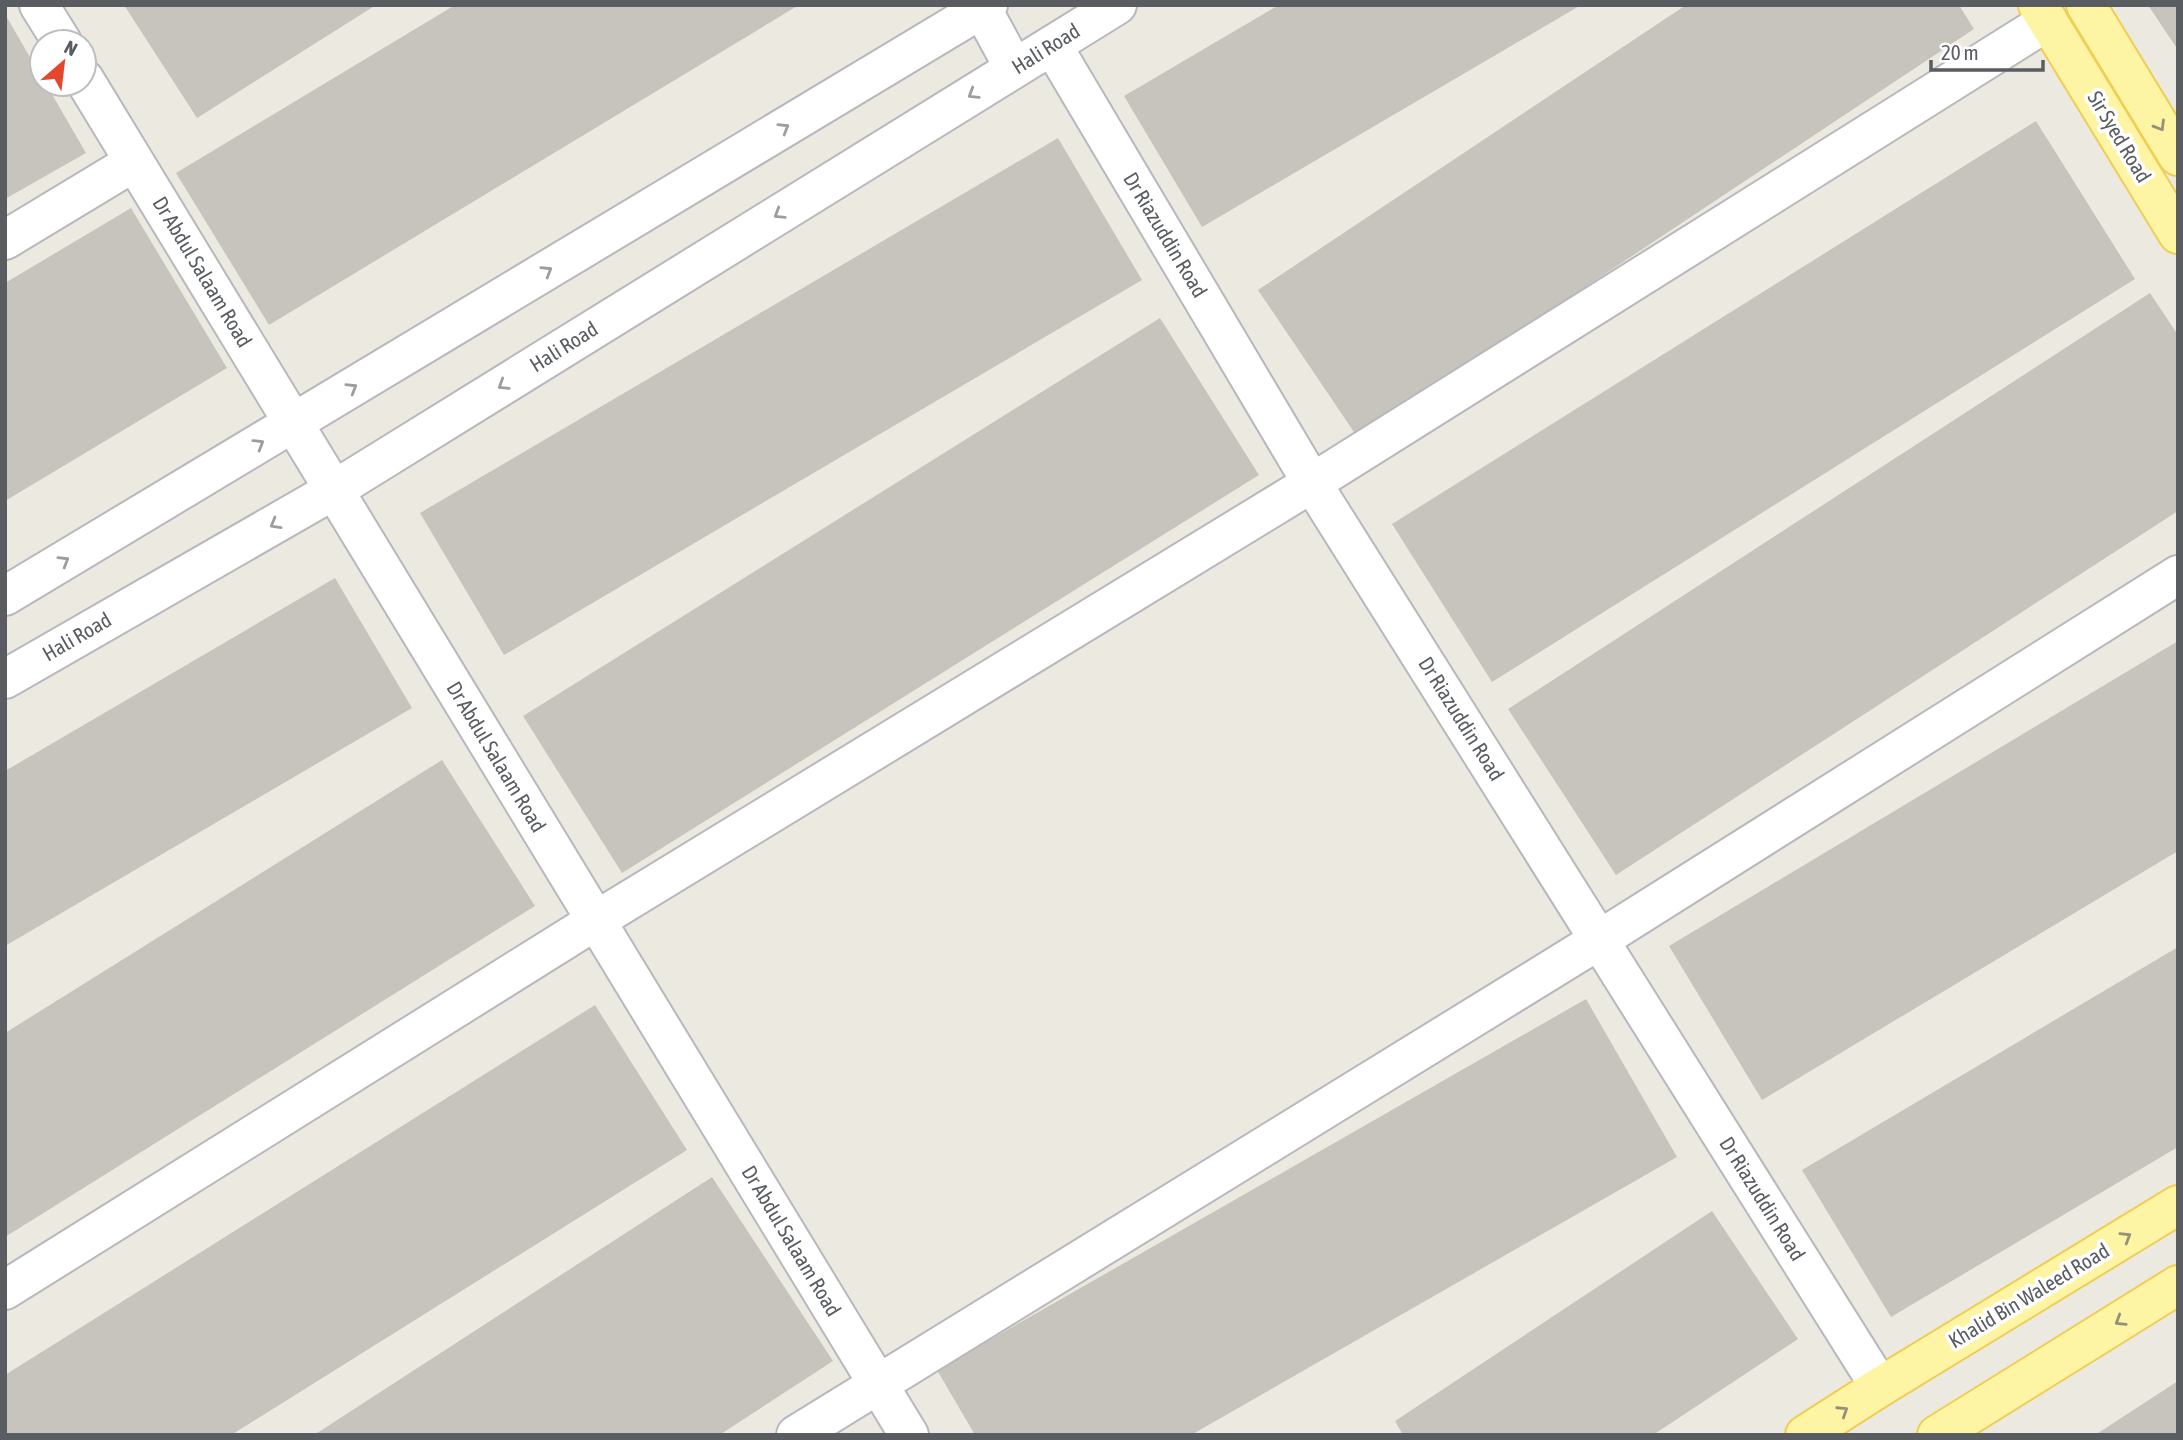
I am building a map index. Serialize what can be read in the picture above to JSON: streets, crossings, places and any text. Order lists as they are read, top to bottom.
{
  "streets": {
    "main road": ["Sir Syed Road", "Khalid Bin Waleed Road"],
    "street": ["Hali Road", "Dr Riazuddin Road", "Dr Abdul Salaam Road"]
  },
  "crossings": [
    ["Hali Road", "Dr Riazuddin Road"],
    ["Hali Road", "Dr Abdul Salaam Road"],
    ["Dr Riazuddin Road", "Khalid Bin Waleed Road"]
  ],
  "scale_bar": "20 m",
  "north": "top right"
}
